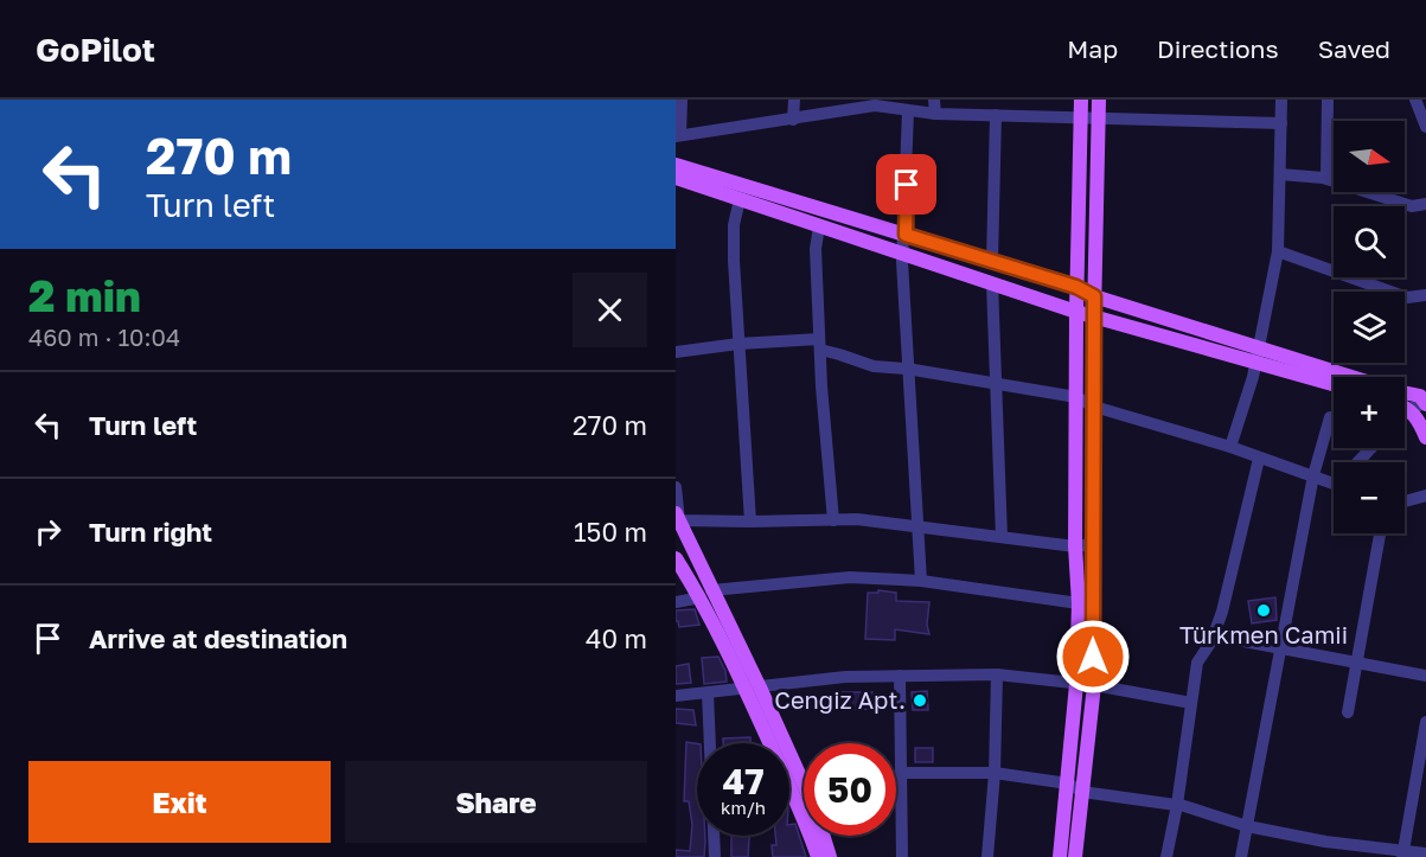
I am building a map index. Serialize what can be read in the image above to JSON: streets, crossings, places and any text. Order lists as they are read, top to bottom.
{
  "places": ["Türkmen Camii", "Cengiz Apt."],
  "north": "right",
  "page": {
    "header": "GoPilot",
    "nav": ["Map", "Directions", "Saved"],
    "turn": ["270 m", "Turn left"],
    "map_buttons": ["+", "−"],
    "heading": ["2 min", "460 m · 10:04"],
    "list": [
      {
        "name": "Turn left",
        "value": "270 m"
      },
      {
        "name": "Turn right",
        "value": "150 m"
      },
      {
        "name": "Arrive at destination",
        "value": "40 m"
      }
    ],
    "speed": "47 km/h",
    "limit": "50",
    "buttons": ["Exit", "Share"]
  }
}
